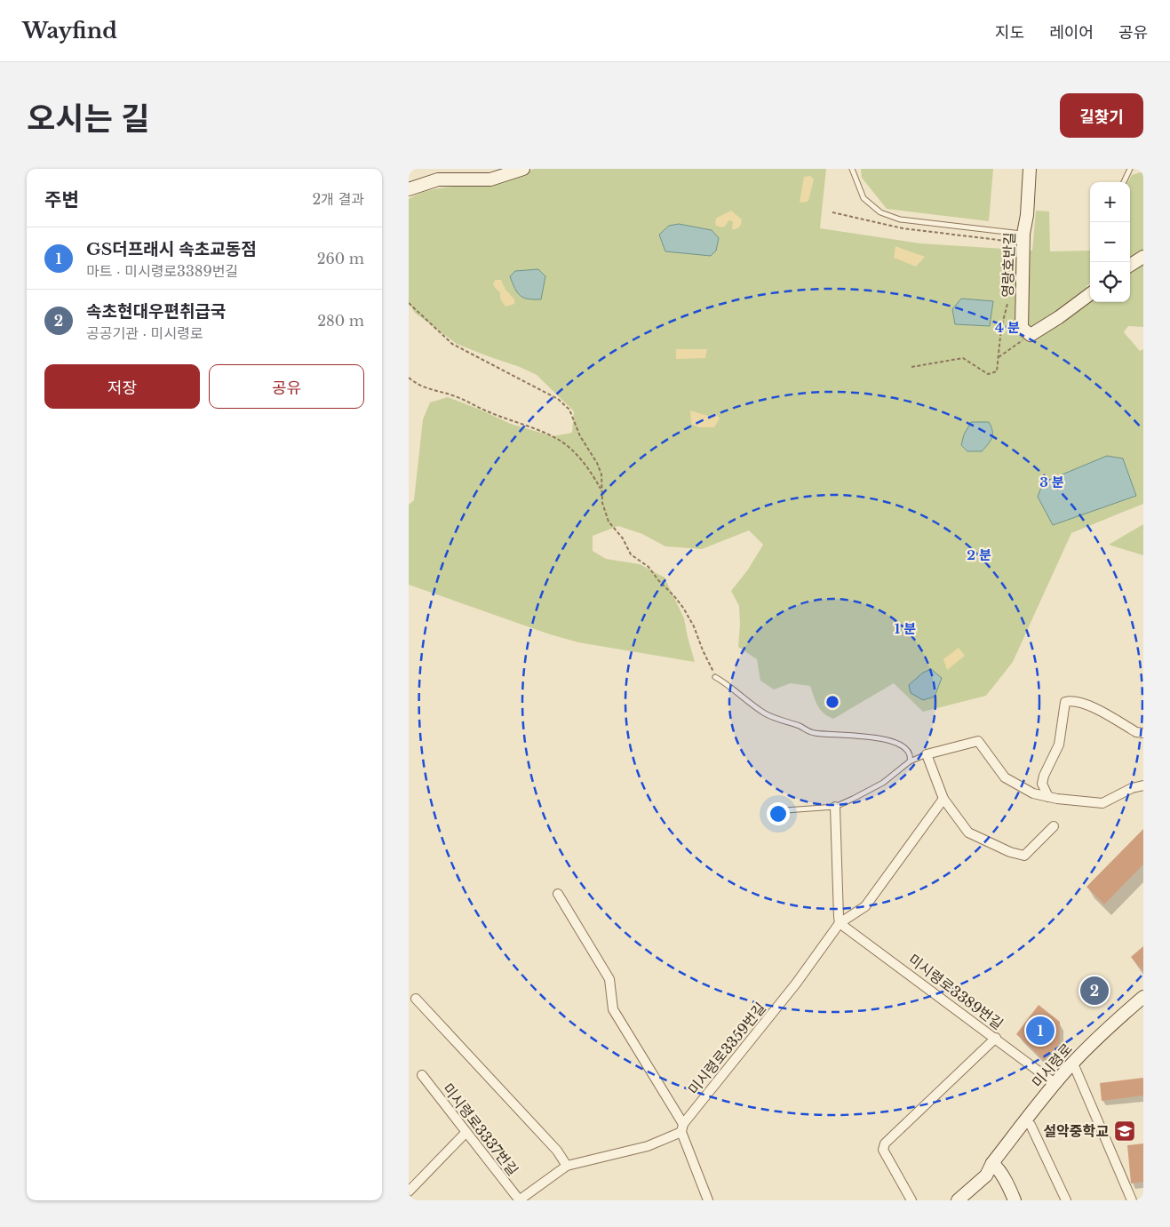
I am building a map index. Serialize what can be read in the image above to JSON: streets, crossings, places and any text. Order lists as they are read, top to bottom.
{
  "streets": {
    "street": [
      "영랑호반길",
      "미시령로3389번길",
      "미시령로3359번길",
      "미시령로",
      "미시령로3337번길"
    ]
  },
  "crossings": [
    ["미시령로3389번길", "미시령로3359번길"],
    ["미시령로3389번길", "미시령로"],
    ["미시령로3359번길", "미시령로3337번길"]
  ],
  "places": {
    "school or university": ["설악중학교"]
  },
  "page": {
    "header": "Wayfind",
    "nav": ["지도", "레이어", "공유"],
    "title": "오시는 길",
    "buttons": [
      "길찾기",
      ["저장", "공유"]
    ],
    "heading": ["주변", "2개 결과"],
    "map_buttons": ["+", "−"],
    "list": [
      {
        "mark": "1",
        "name": "GS더프래시 속초교동점",
        "note": "마트 · 미시령로3389번길",
        "value": "260 m"
      },
      {
        "mark": "2",
        "name": "속초현대우편취급국",
        "note": "공공기관 · 미시령로",
        "value": "280 m"
      }
    ],
    "pins": ["2", "1"]
  },
  "rings": [
    "4 분",
    "3 분",
    "2 분",
    "1 분"
  ]
}
